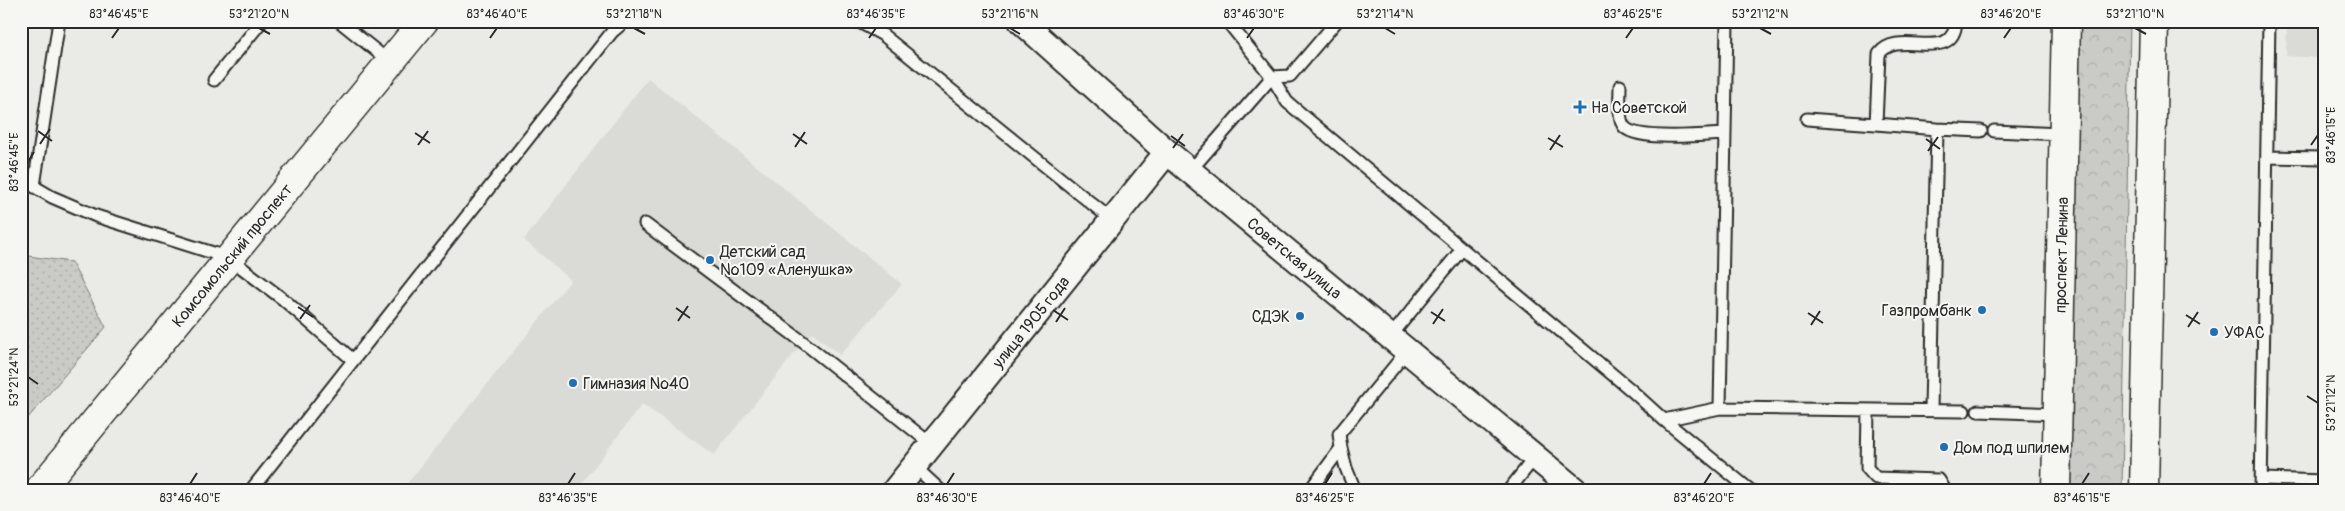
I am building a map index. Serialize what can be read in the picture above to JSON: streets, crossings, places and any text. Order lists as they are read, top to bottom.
{
  "streets": {
    "main road": ["Комсомольский проспект", "проспект Ленина"],
    "street": ["Советская улица", "улица 1905 года"]
  },
  "crossings": [
    ["Советская улица", "улица 1905 года"]
  ],
  "places": {
    "health": ["На Советской"],
    "other": [
      "Детский сад №109 «Аленушка»",
      "Газпромбанк",
      "СДЭК",
      "УФАС",
      "Гимназия №40",
      "Дом под шпилем"
    ]
  },
  "coordinates": [
    "83°46'45\"E",
    "53°21'20\"N",
    "83°46'40\"E",
    "53°21'18\"N",
    "83°46'35\"E",
    "53°21'16\"N",
    "83°46'30\"E",
    "53°21'14\"N",
    "83°46'25\"E",
    "53°21'12\"N",
    "83°46'20\"E",
    "53°21'10\"N",
    "83°46'15\"E",
    "53°21'24\"N"
  ]
}
